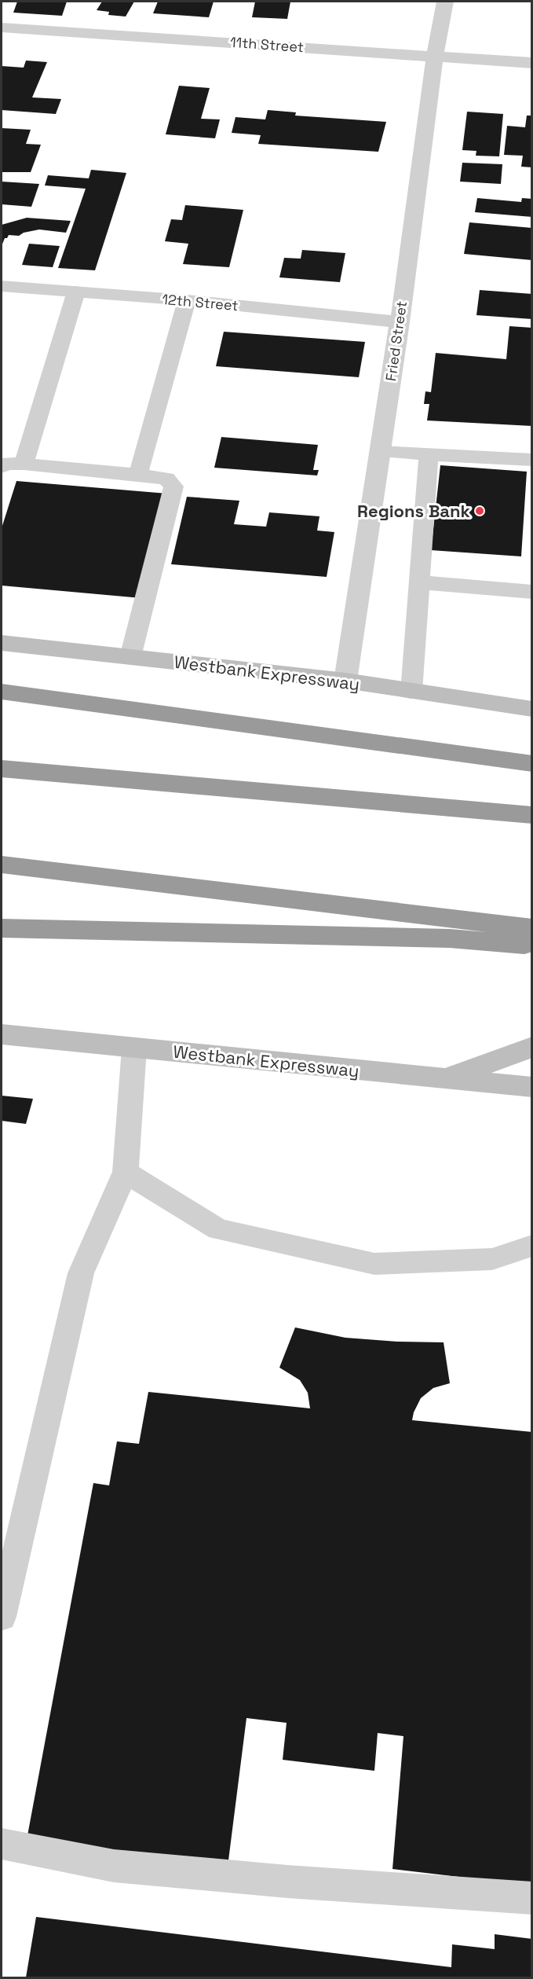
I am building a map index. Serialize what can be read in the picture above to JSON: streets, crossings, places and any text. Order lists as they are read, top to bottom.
{
  "streets": {
    "main road": ["Westbank Expressway"],
    "street": ["11th Street", "12th Street", "Fried Street"]
  },
  "crossings": [
    ["11th Street", "Fried Street"],
    ["12th Street", "Fried Street"],
    ["Fried Street", "Westbank Expressway"]
  ],
  "places": ["Regions Bank"]
}
